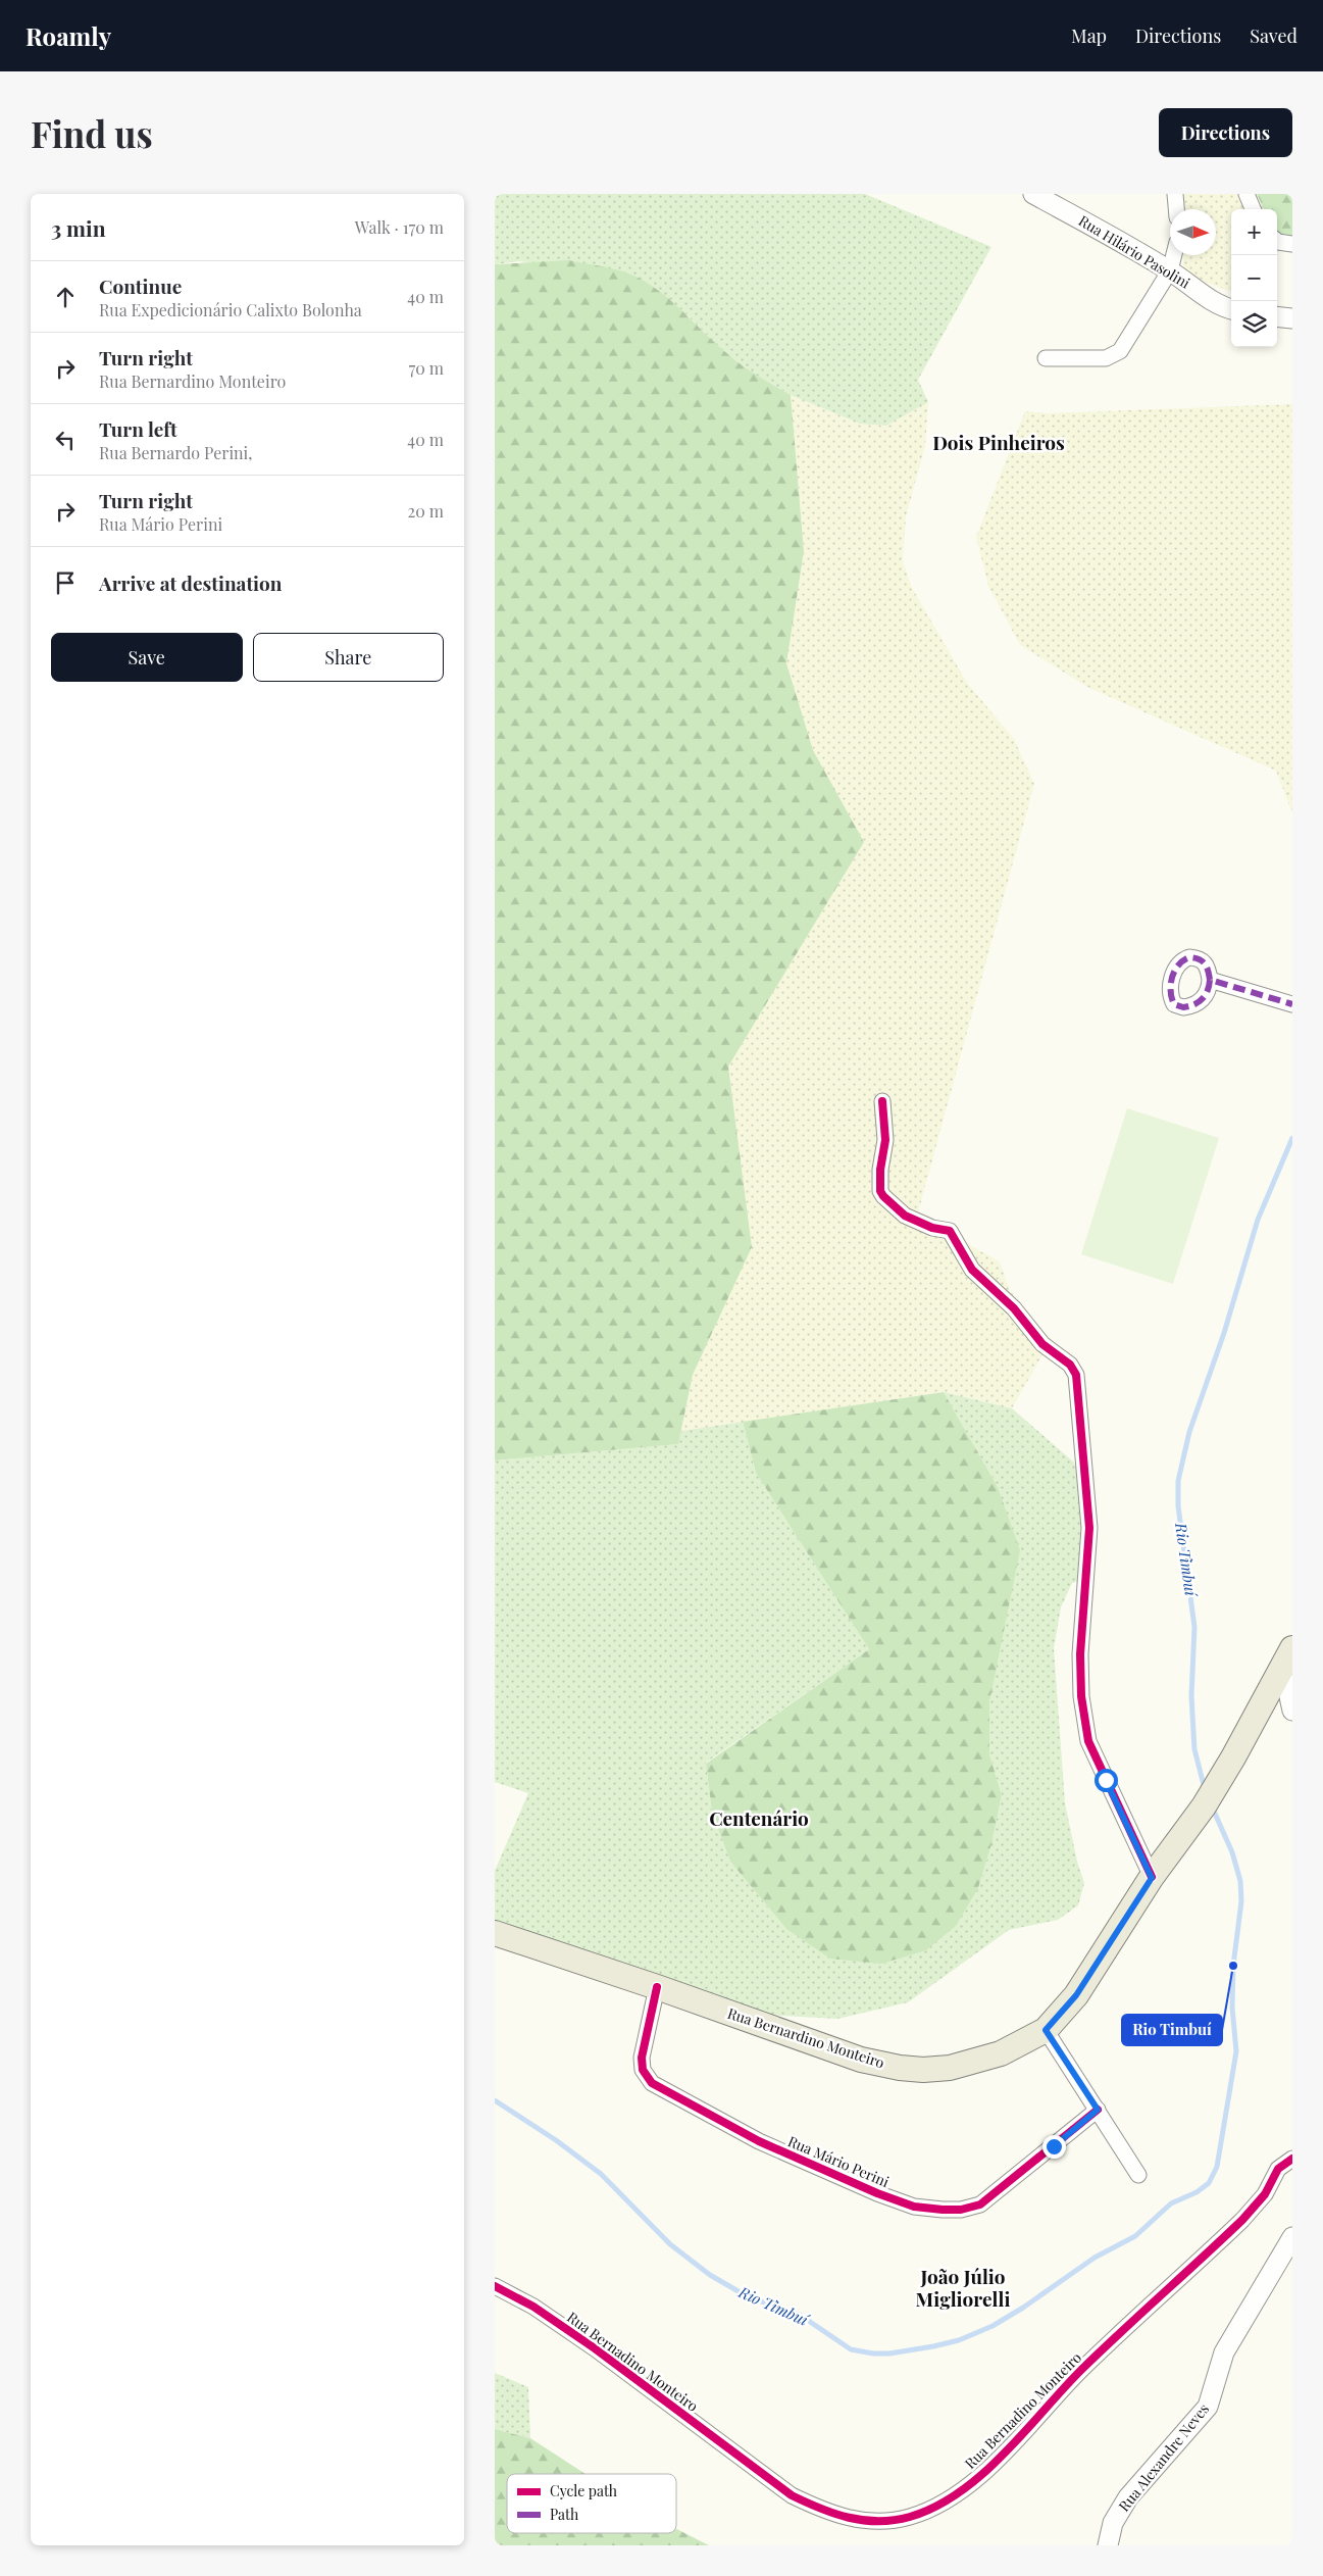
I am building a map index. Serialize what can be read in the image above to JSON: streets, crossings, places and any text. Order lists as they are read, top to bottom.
{
  "streets": {
    "main road": ["Rua Bernardino Monteiro"],
    "street": [
      "Rua Hilário Pasolini",
      "Rua Mário Perini",
      "Rua Bernadino Monteiro",
      "Rua Alexandre Neves"
    ]
  },
  "crossings": [
    ["Rua Bernardino Monteiro", "Rua Mário Perini"]
  ],
  "districts": ["Dois Pinheiros", "Centenário", "João Júlio Migliorelli"],
  "water": ["Rio Timbuí"],
  "places": ["Rio Timbuí"],
  "legend": ["Cycle path", "Path"],
  "north": "right",
  "page": {
    "header": "Roamly",
    "nav": ["Map", "Directions", "Saved"],
    "buttons": [
      "Directions",
      ["Save", "Share"]
    ],
    "title": "Find us",
    "heading": ["3 min", "Walk · 170 m"],
    "map_buttons": ["+", "−"],
    "list": [
      ["Continue", "Rua Expedicionário Calixto Bolonha", "40 m"],
      ["Turn right", "Rua Bernardino Monteiro", "70 m"],
      ["Turn left", "Rua Bernardo Perini,", "40 m"],
      ["Turn right", "Rua Mário Perini", "20 m"],
      "Arrive at destination"
    ]
  }
}
